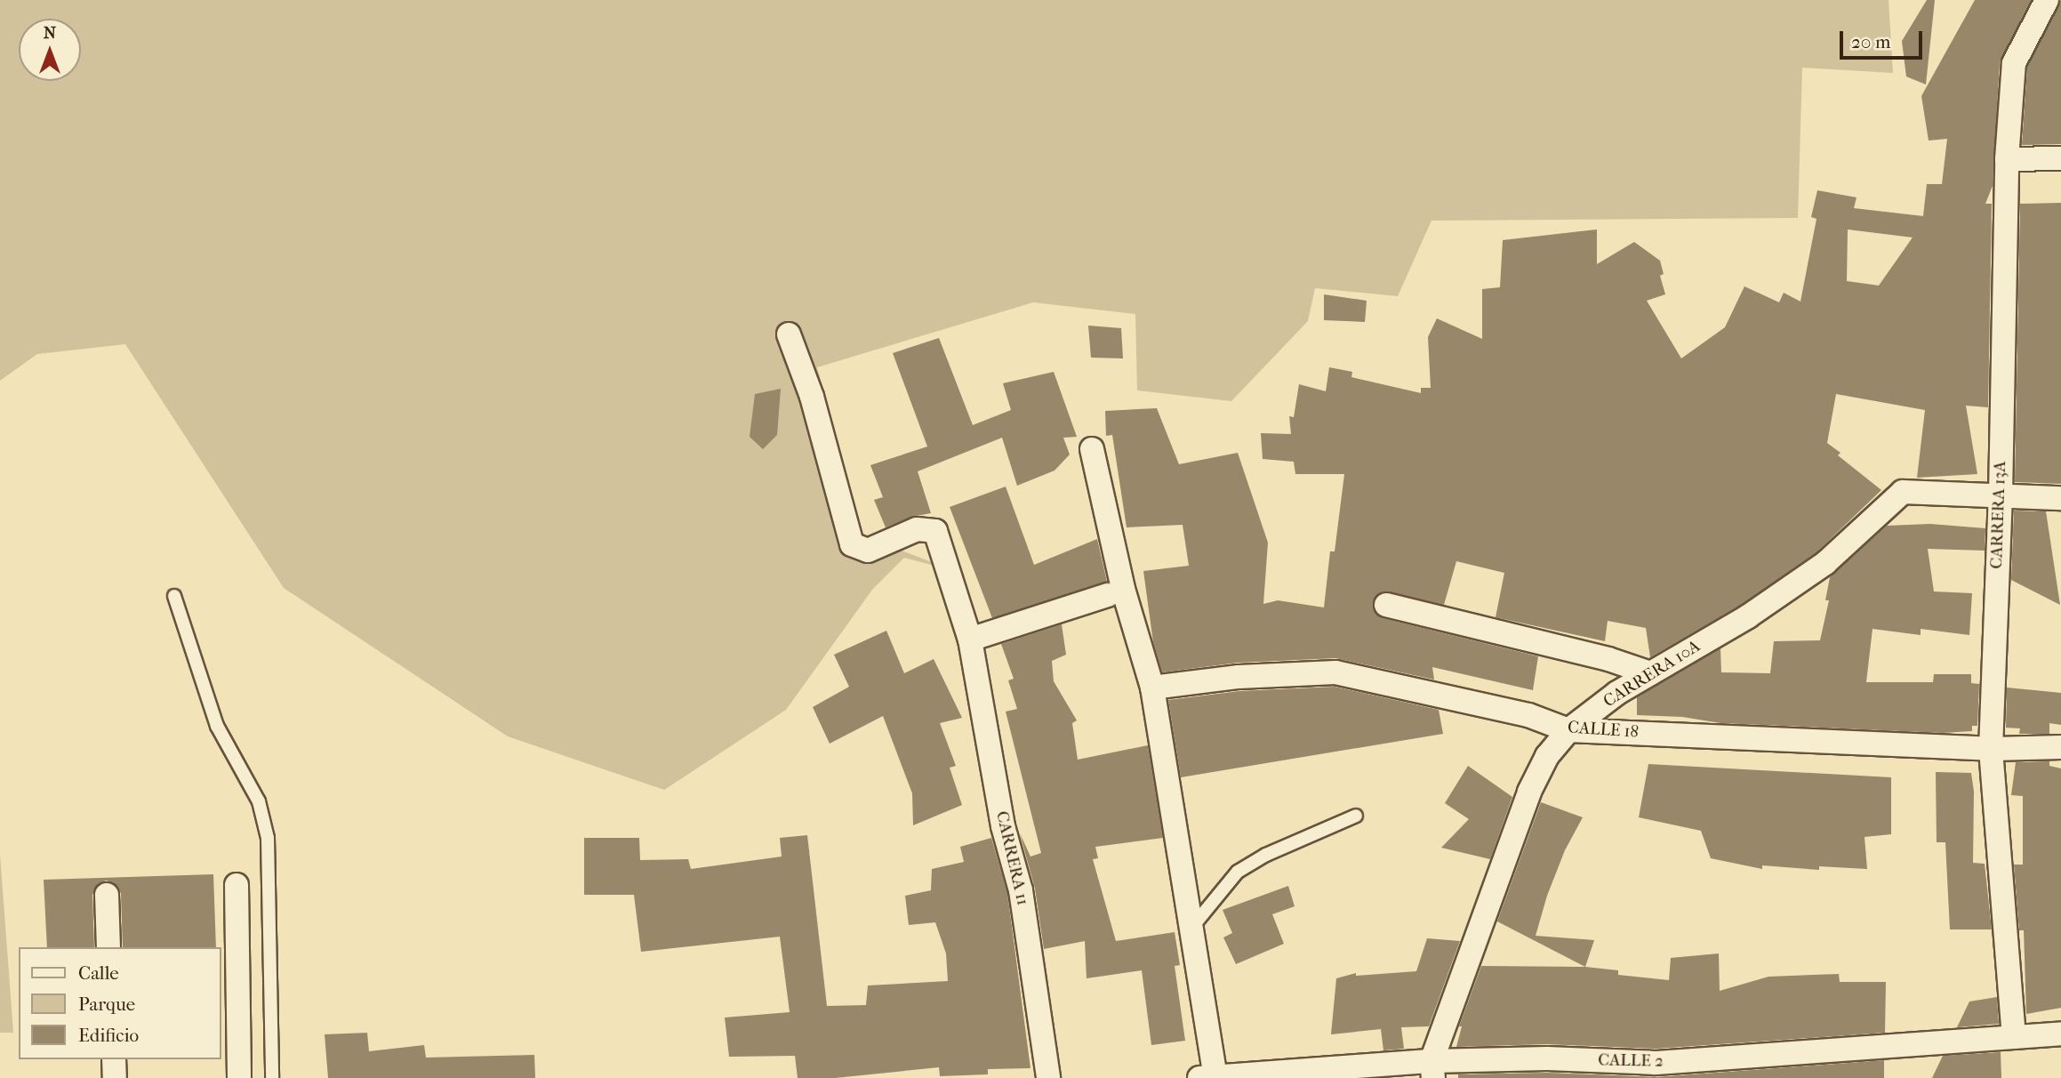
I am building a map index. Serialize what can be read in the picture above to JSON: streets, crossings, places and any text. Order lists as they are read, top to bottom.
{
  "streets": {
    "street": [
      "CARRERA 13A",
      "CARRERA 10A",
      "CALLE 18",
      "CARRERA 11",
      "CALLE 2"
    ]
  },
  "crossings": [
    ["CARRERA 13A", "CARRERA 10A"],
    ["CARRERA 13A", "CALLE 18"],
    ["CARRERA 13A", "CALLE 2"],
    ["CARRERA 10A", "CALLE 18"],
    ["CARRERA 10A", "CALLE 2"]
  ],
  "legend": ["Calle", "Parque", "Edificio"],
  "scale_bar": "20 m",
  "north": "top"
}
